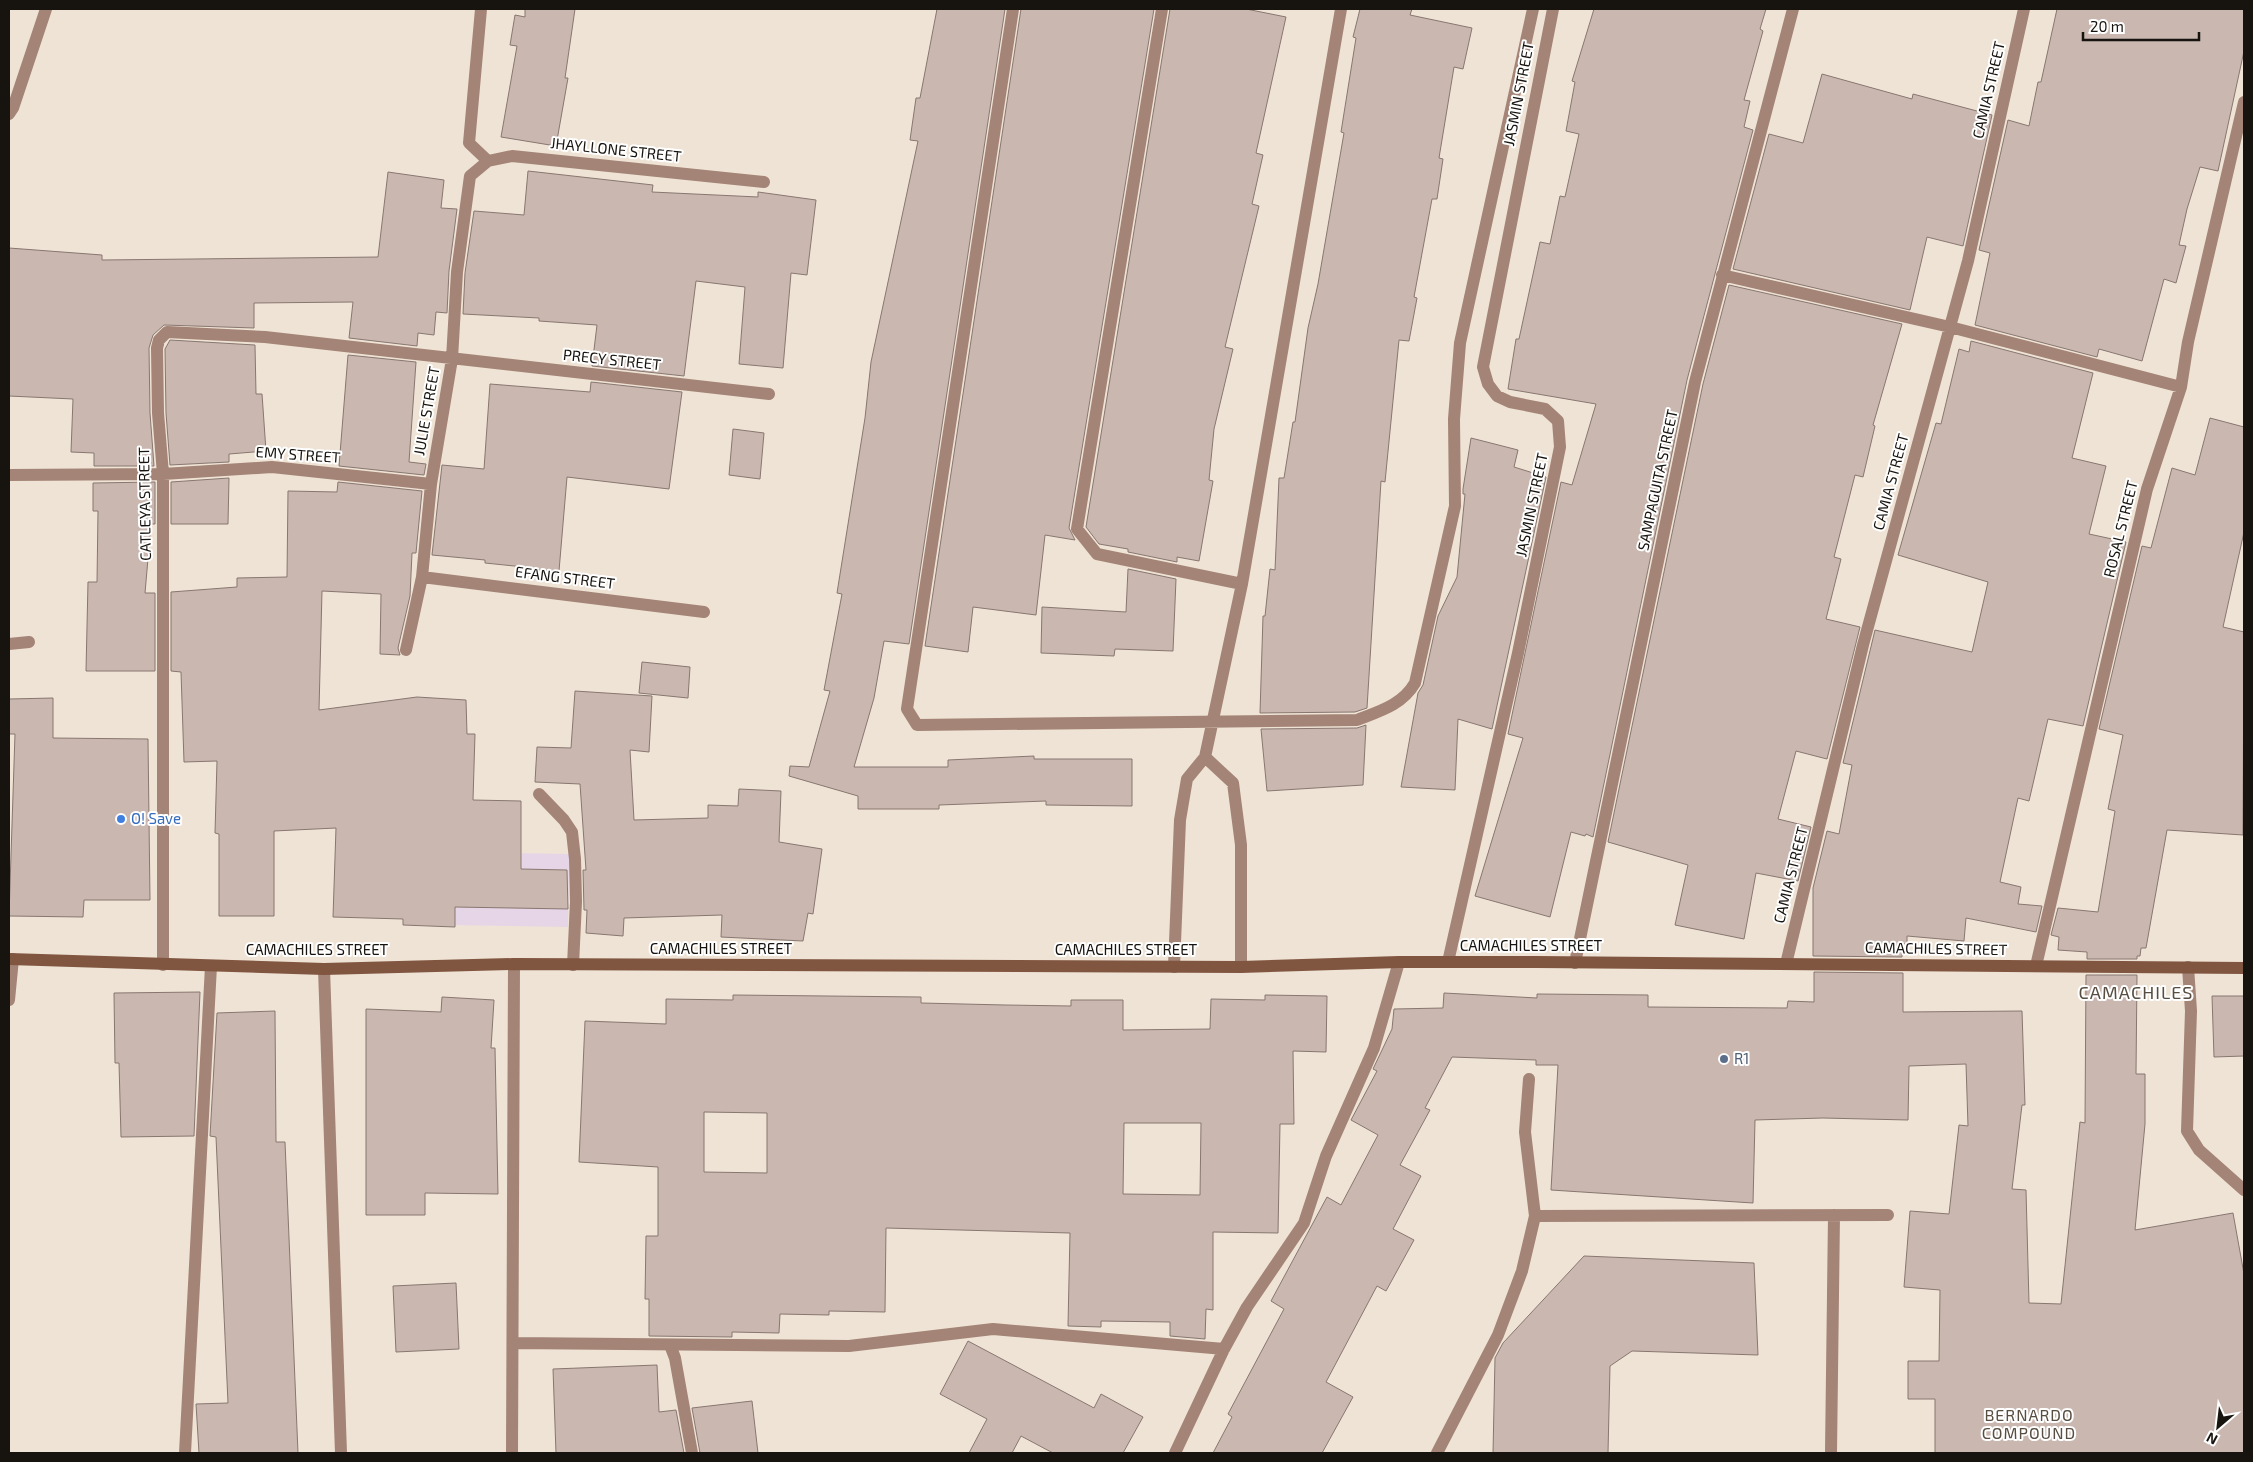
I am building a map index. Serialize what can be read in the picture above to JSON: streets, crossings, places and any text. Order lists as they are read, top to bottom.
{
  "streets": {
    "street": [
      "CAMIA STREET",
      "JASMIN STREET",
      "JHAYLLONE STREET",
      "PRECY STREET",
      "JULIE STREET",
      "EMY STREET",
      "SAMPAGUITA STREET",
      "CATLEYA STREET",
      "ROSAL STREET",
      "EFANG STREET",
      "CAMACHILES STREET"
    ]
  },
  "crossings": [
    ["CAMIA STREET", "CAMACHILES STREET"],
    ["JASMIN STREET", "CAMACHILES STREET"],
    ["JHAYLLONE STREET", "JULIE STREET"],
    ["PRECY STREET", "JULIE STREET"],
    ["PRECY STREET", "CATLEYA STREET"],
    ["JULIE STREET", "EMY STREET"],
    ["JULIE STREET", "CATLEYA STREET"],
    ["JULIE STREET", "EFANG STREET"],
    ["EMY STREET", "CATLEYA STREET"],
    ["SAMPAGUITA STREET", "CAMACHILES STREET"],
    ["CATLEYA STREET", "CAMACHILES STREET"],
    ["ROSAL STREET", "CAMACHILES STREET"]
  ],
  "districts": ["CAMACHILES", "BERNARDO COMPOUND"],
  "places": ["O! Save", "R1"],
  "scale_bar": "20 m",
  "north": "bottom left"
}
